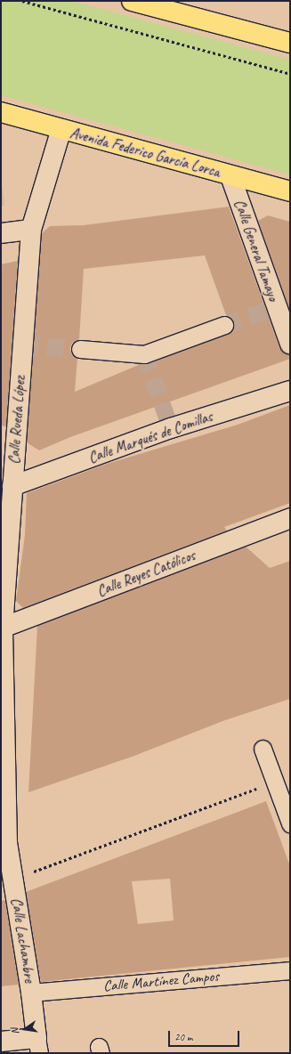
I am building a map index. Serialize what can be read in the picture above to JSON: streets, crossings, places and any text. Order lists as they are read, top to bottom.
{
  "streets": {
    "main road": ["Avenida Federico García Lorca"],
    "street": [
      "Calle General Tamayo",
      "Calle Rueda López",
      "Calle Marqués de Comillas",
      "Calle Reyes Católicos",
      "Calle Lachambre",
      "Calle Martínez Campos"
    ]
  },
  "crossings": [
    ["Avenida Federico García Lorca", "Calle General Tamayo"],
    ["Avenida Federico García Lorca", "Calle Rueda López"],
    ["Calle Rueda López", "Calle Marqués de Comillas"],
    ["Calle Rueda López", "Calle Reyes Católicos"],
    ["Calle Rueda López", "Calle Lachambre"],
    ["Calle Lachambre", "Calle Martínez Campos"]
  ],
  "scale_bar": "20 m",
  "north": "left"
}
